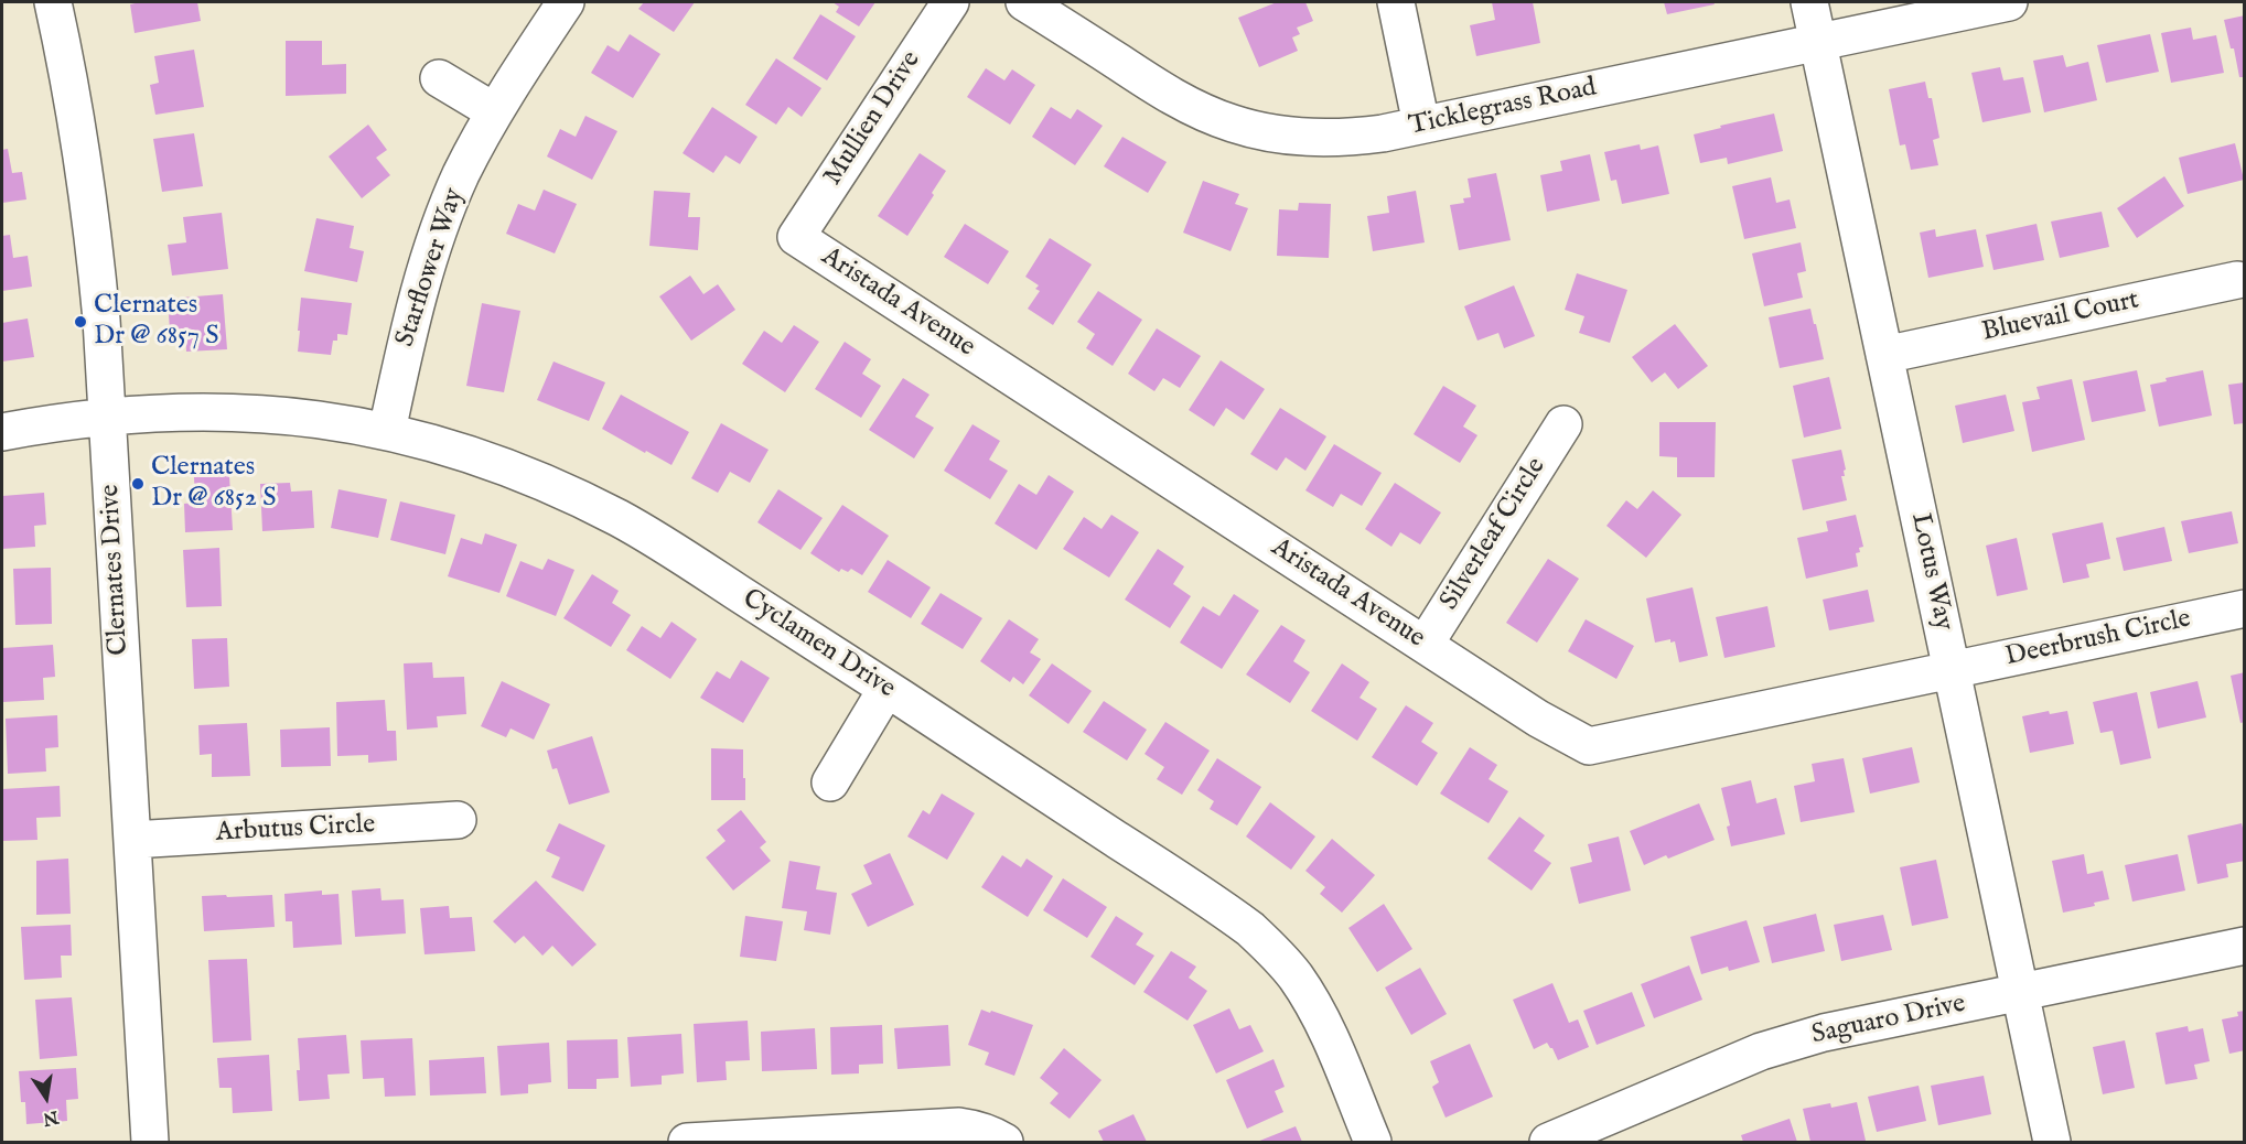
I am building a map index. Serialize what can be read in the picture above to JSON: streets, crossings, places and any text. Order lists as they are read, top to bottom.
{
  "streets": {
    "street": [
      "Ticklegrass Road",
      "Mullien Drive",
      "Starflower Way",
      "Aristada Avenue",
      "Bluevail Court",
      "Silverleaf Circle",
      "Clernates Drive",
      "Lotus Way",
      "Deerbrush Circle",
      "Cyclamen Drive",
      "Arbutus Circle",
      "Saguaro Drive"
    ]
  },
  "crossings": [
    ["Ticklegrass Road", "Lotus Way"],
    ["Mullien Drive", "Aristada Avenue"],
    ["Starflower Way", "Cyclamen Drive"],
    ["Aristada Avenue", "Silverleaf Circle"],
    ["Aristada Avenue", "Lotus Way"],
    ["Aristada Avenue", "Deerbrush Circle"],
    ["Bluevail Court", "Lotus Way"],
    ["Clernates Drive", "Cyclamen Drive"],
    ["Clernates Drive", "Arbutus Circle"],
    ["Lotus Way", "Deerbrush Circle"],
    ["Lotus Way", "Saguaro Drive"]
  ],
  "places": ["Clernates Dr @ 6857 S", "Clernates Dr @ 6852 S"],
  "north": "bottom"
}
